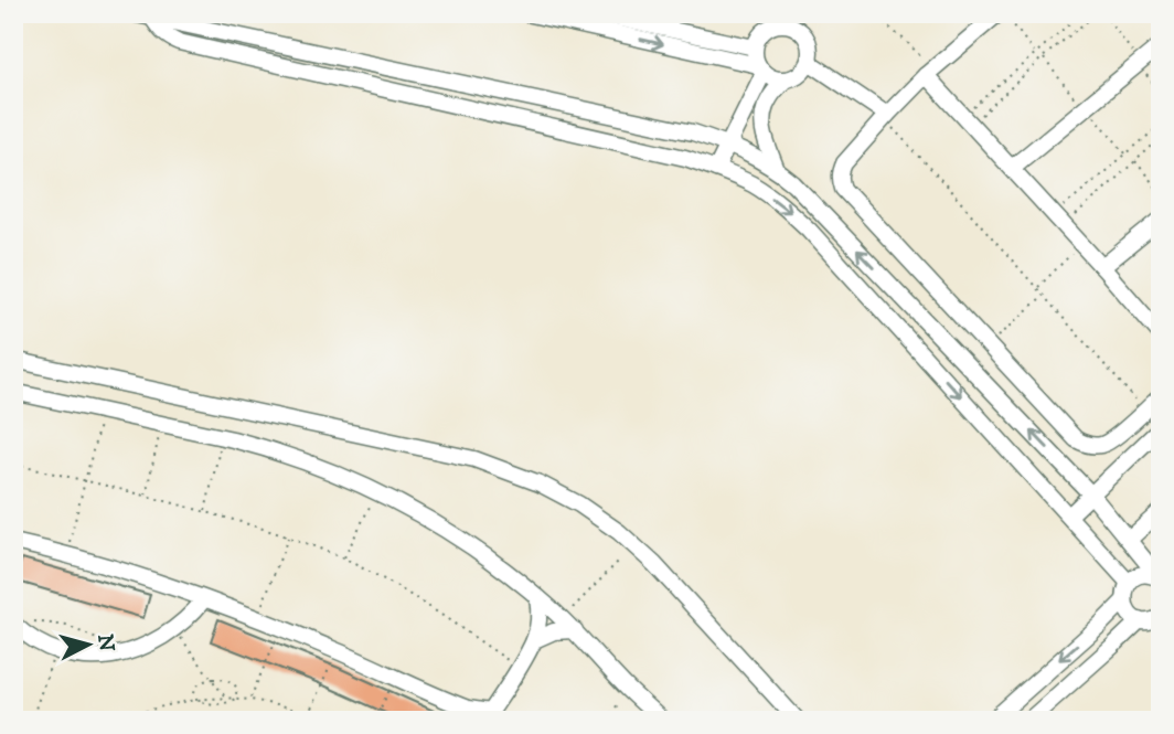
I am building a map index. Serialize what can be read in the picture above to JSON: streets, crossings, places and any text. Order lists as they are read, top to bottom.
{
  "north": "right"
}
